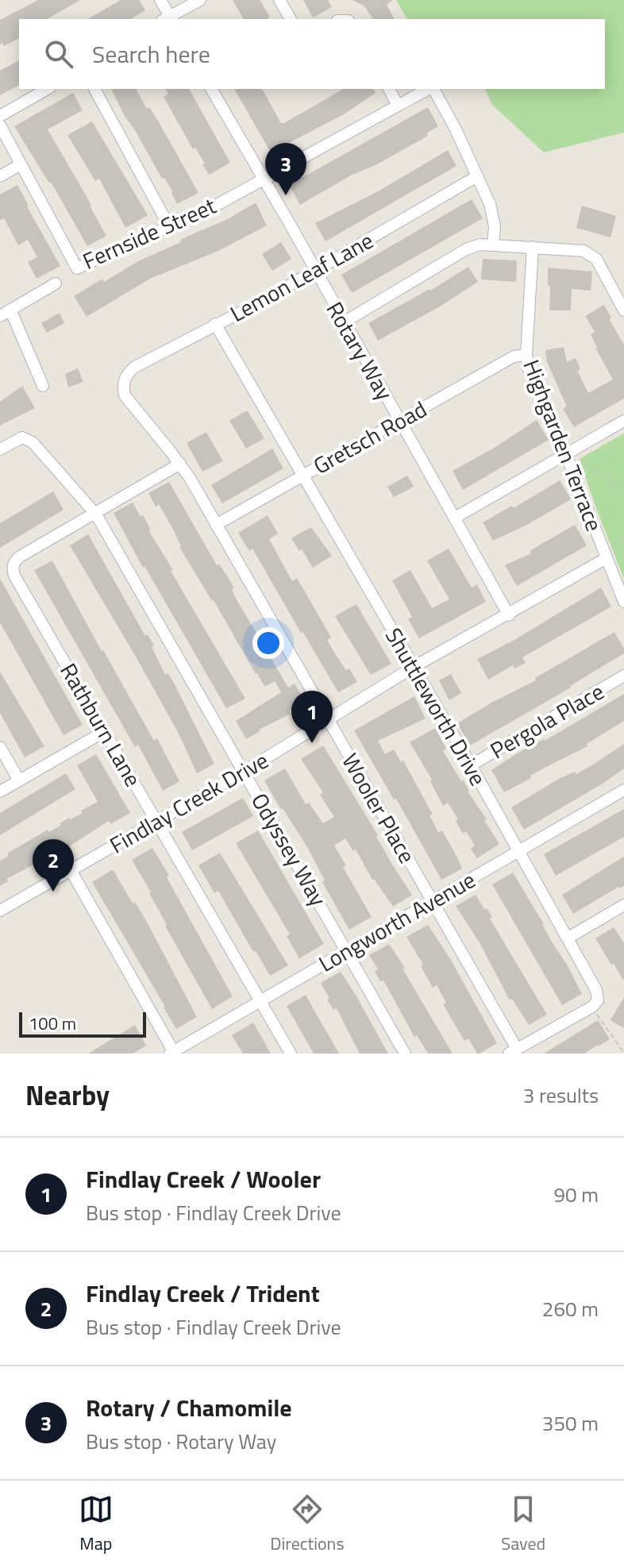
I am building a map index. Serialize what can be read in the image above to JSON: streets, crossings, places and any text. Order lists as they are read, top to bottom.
{
  "streets": {
    "street": [
      "Fernside Street",
      "Lemon Leaf Lane",
      "Rotary Way",
      "Gretsch Road",
      "Highgarden Terrace",
      "Shuttleworth Drive",
      "Pergola Place",
      "Rathburn Lane",
      "Findlay Creek Drive",
      "Wooler Place",
      "Odyssey Way",
      "Longworth Avenue"
    ]
  },
  "crossings": [
    ["Fernside Street", "Rotary Way"],
    ["Lemon Leaf Lane", "Rotary Way"],
    ["Lemon Leaf Lane", "Shuttleworth Drive"],
    ["Lemon Leaf Lane", "Wooler Place"],
    ["Rotary Way", "Gretsch Road"],
    ["Rotary Way", "Findlay Creek Drive"],
    ["Gretsch Road", "Highgarden Terrace"],
    ["Gretsch Road", "Shuttleworth Drive"],
    ["Gretsch Road", "Wooler Place"],
    ["Highgarden Terrace", "Findlay Creek Drive"],
    ["Shuttleworth Drive", "Pergola Place"],
    ["Shuttleworth Drive", "Findlay Creek Drive"],
    ["Shuttleworth Drive", "Wooler Place"],
    ["Shuttleworth Drive", "Longworth Avenue"],
    ["Rathburn Lane", "Findlay Creek Drive"],
    ["Rathburn Lane", "Wooler Place"],
    ["Rathburn Lane", "Odyssey Way"],
    ["Rathburn Lane", "Longworth Avenue"],
    ["Findlay Creek Drive", "Wooler Place"],
    ["Findlay Creek Drive", "Odyssey Way"],
    ["Wooler Place", "Longworth Avenue"],
    ["Odyssey Way", "Longworth Avenue"]
  ],
  "scale_bar": "100 m",
  "page": {
    "search": "Search here",
    "pins": ["3", "1", "2"],
    "scale": "100 m",
    "heading": ["Nearby", "3 results"],
    "list": [
      {
        "mark": "1",
        "name": "Findlay Creek / Wooler",
        "note": "Bus stop · Findlay Creek Drive",
        "value": "90 m"
      },
      {
        "mark": "2",
        "name": "Findlay Creek / Trident",
        "note": "Bus stop · Findlay Creek Drive",
        "value": "260 m"
      },
      {
        "mark": "3",
        "name": "Rotary / Chamomile",
        "note": "Bus stop · Rotary Way",
        "value": "350 m"
      }
    ],
    "nav": ["Map", "Directions", "Saved"]
  }
}
